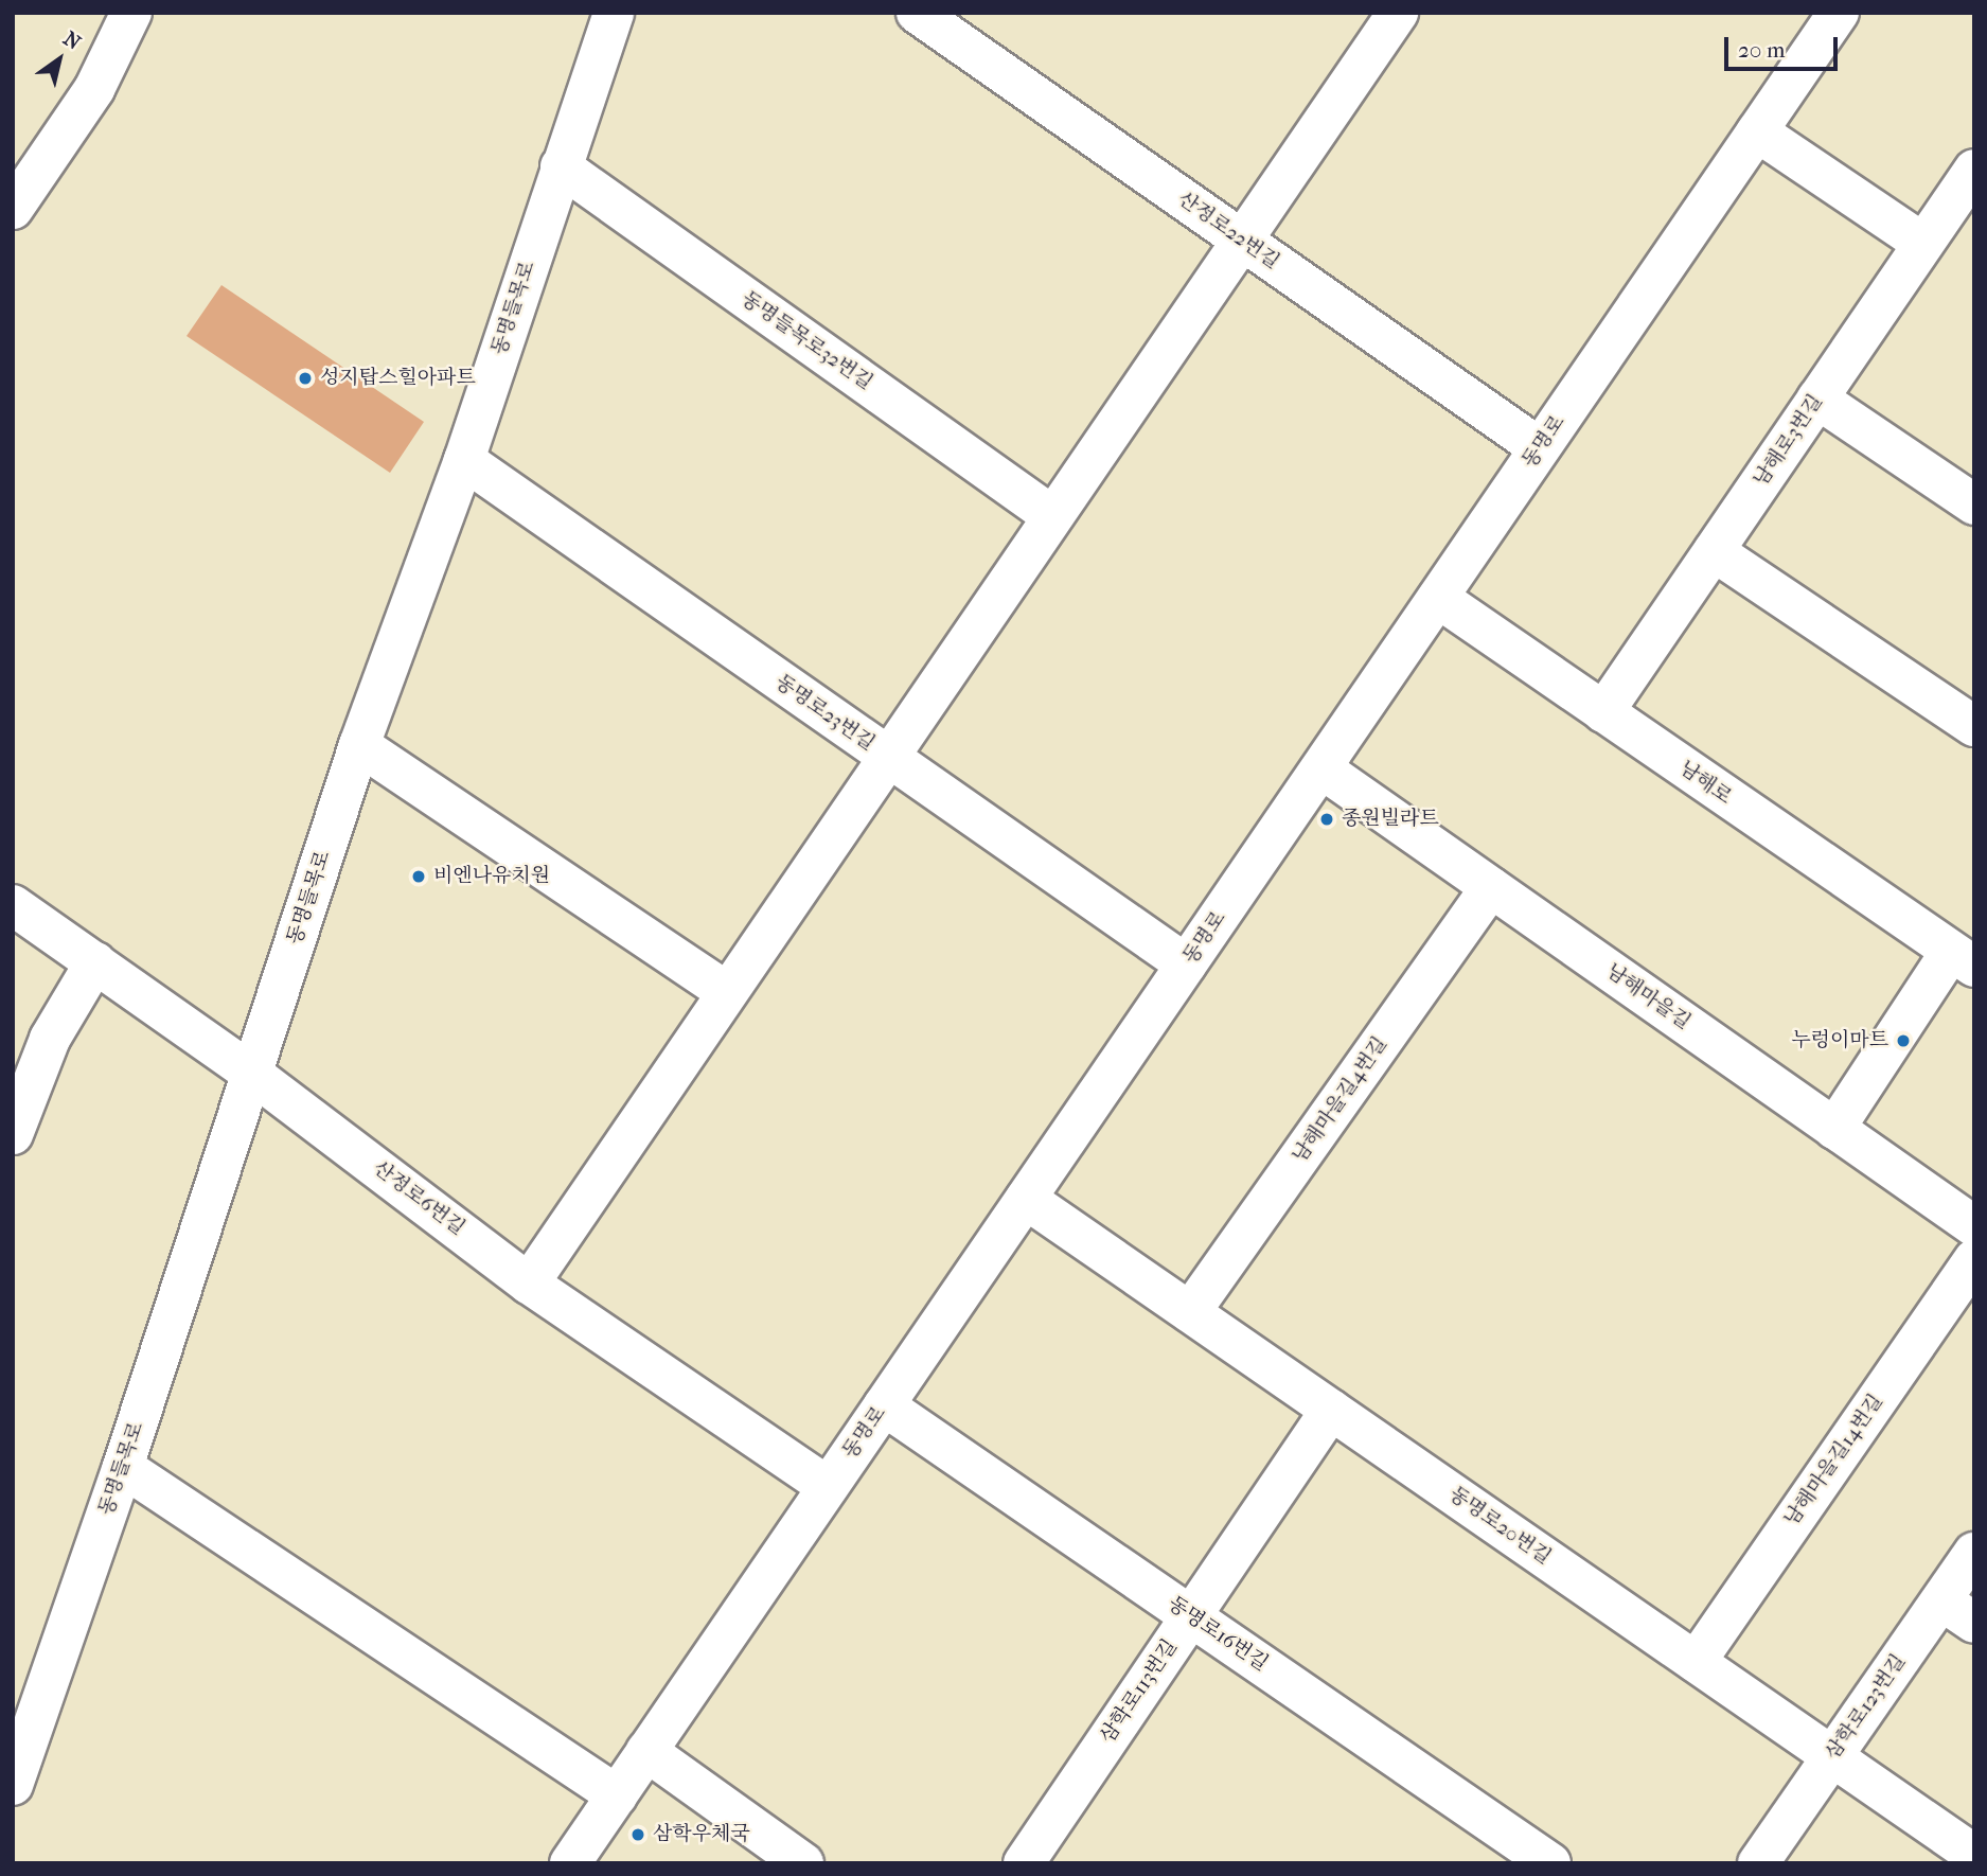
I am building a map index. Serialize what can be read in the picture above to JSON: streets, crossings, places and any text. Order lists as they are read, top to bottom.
{
  "streets": {
    "street": [
      "산정로22번길",
      "동명들목로",
      "동명들목로32번길",
      "남해로3번길",
      "동명로",
      "동명로23번길",
      "남해로",
      "남해마을길",
      "남해마을길4번길",
      "산정로6번길",
      "남해마을길14번길",
      "동명로20번길",
      "동명로16번길",
      "삼학로113번길",
      "삼학로123번길"
    ]
  },
  "crossings": [
    ["산정로22번길", "동명로"],
    ["동명들목로", "동명들목로32번길"],
    ["동명들목로", "동명로23번길"],
    ["동명들목로", "산정로6번길"],
    ["남해로3번길", "남해로"],
    ["동명로", "동명로23번길"],
    ["동명로", "남해로"],
    ["동명로", "남해마을길"],
    ["동명로", "산정로6번길"],
    ["동명로", "동명로20번길"],
    ["동명로", "동명로16번길"],
    ["남해마을길", "남해마을길4번길"],
    ["남해마을길4번길", "동명로20번길"],
    ["남해마을길14번길", "동명로20번길"],
    ["동명로20번길", "삼학로113번길"],
    ["동명로20번길", "삼학로123번길"],
    ["동명로16번길", "삼학로113번길"]
  ],
  "places": [
    "성지탑스힐아파트",
    "종원빌라트",
    "비엔나유치원",
    "누렁이마트",
    "삼학우체국"
  ],
  "scale_bar": "20 m",
  "north": "top right"
}
